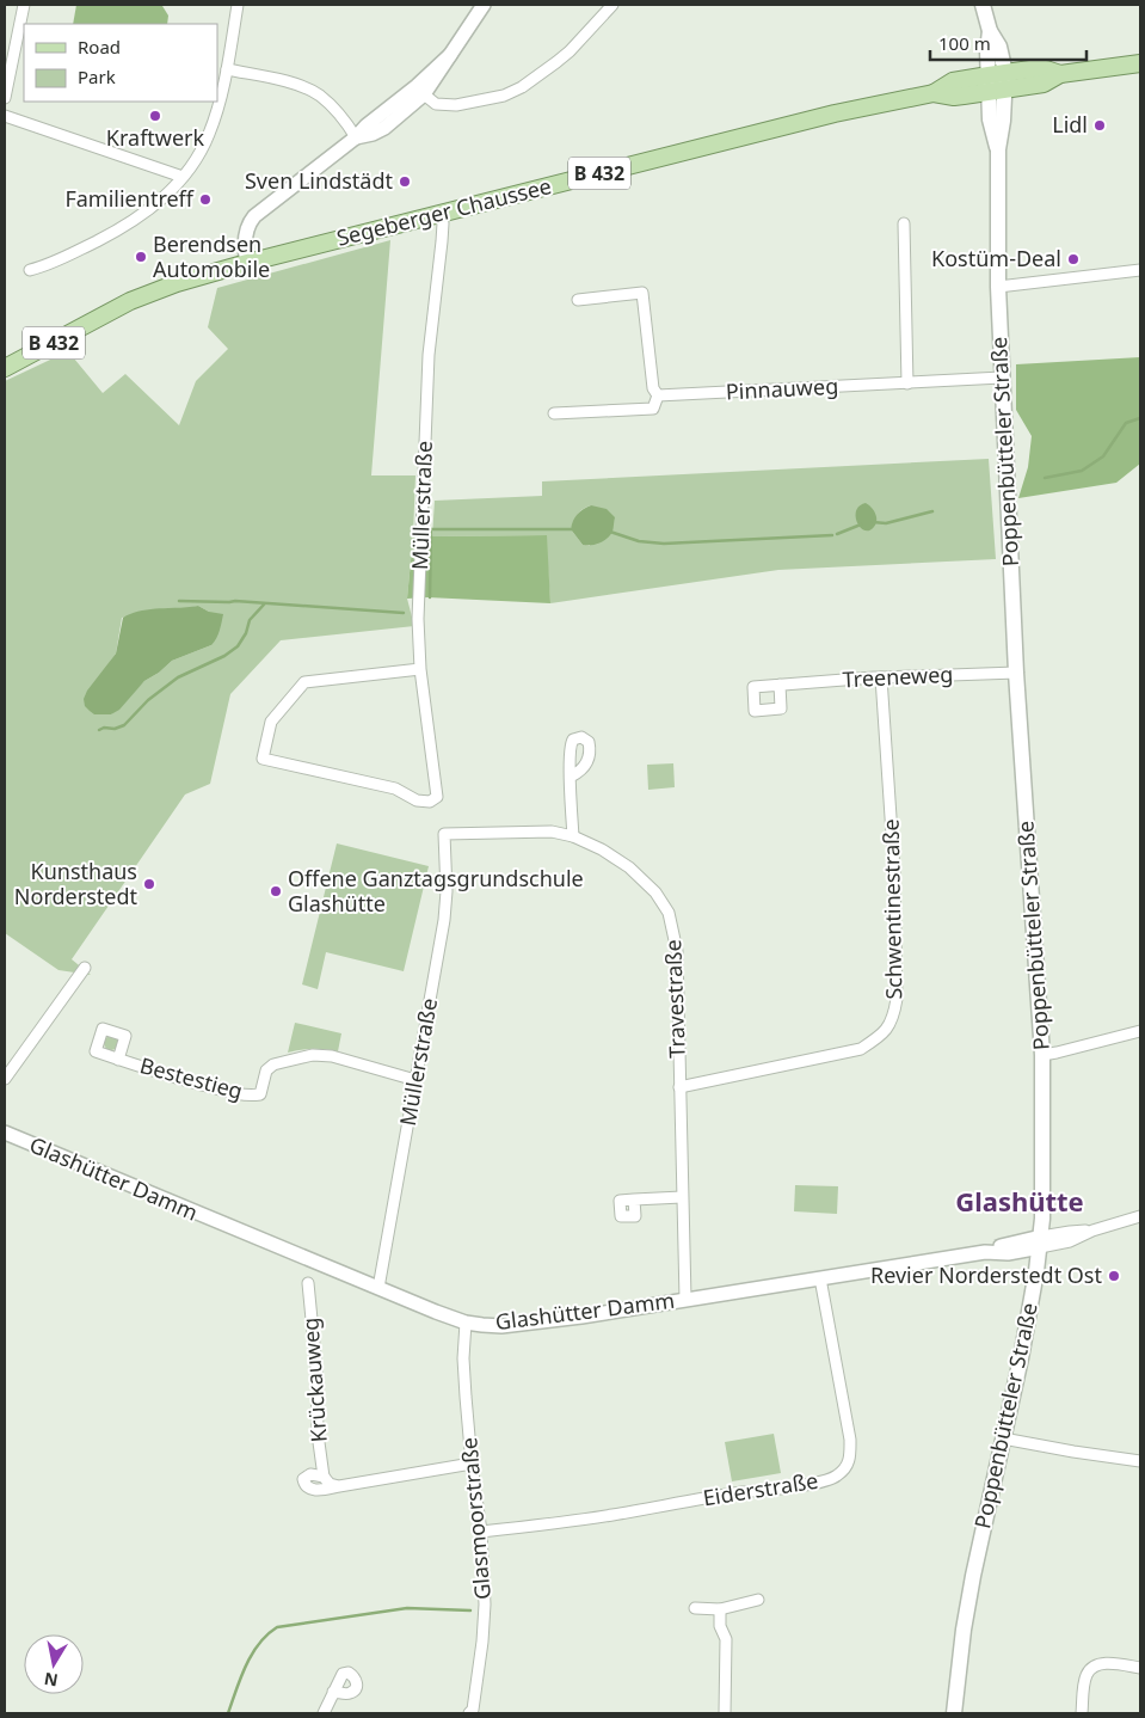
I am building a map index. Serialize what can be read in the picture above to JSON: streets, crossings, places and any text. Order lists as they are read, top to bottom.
{
  "streets": {
    "main road": ["B 432", "Segeberger Chaussee", "Poppenbütteler Straße"],
    "street": [
      "Pinnauweg",
      "Müllerstraße",
      "Treeneweg",
      "Schwentinestraße",
      "Travestraße",
      "Bestestieg",
      "Glashütter Damm",
      "Krückauweg",
      "Eiderstraße",
      "Glasmoorstraße"
    ]
  },
  "crossings": [
    ["Segeberger Chaussee", "Poppenbütteler Straße"],
    ["Segeberger Chaussee", "Müllerstraße"],
    ["Pinnauweg", "Poppenbütteler Straße"],
    ["Poppenbütteler Straße", "Treeneweg"],
    ["Poppenbütteler Straße", "Glashütter Damm"],
    ["Müllerstraße", "Travestraße"],
    ["Müllerstraße", "Bestestieg"],
    ["Müllerstraße", "Glashütter Damm"],
    ["Treeneweg", "Schwentinestraße"],
    ["Schwentinestraße", "Travestraße"],
    ["Travestraße", "Glashütter Damm"],
    ["Glashütter Damm", "Eiderstraße"],
    ["Glashütter Damm", "Glasmoorstraße"],
    ["Eiderstraße", "Glasmoorstraße"]
  ],
  "districts": ["Glashütte"],
  "places": [
    "Kraftwerk",
    "Lidl",
    "Sven Lindstädt",
    "Familientreff",
    "Berendsen Automobile",
    "Kostüm-Deal",
    "Kunsthaus Norderstedt",
    "Offene Ganztagsgrundschule Glashütte",
    "Revier Norderstedt Ost"
  ],
  "legend": ["Road", "Park"],
  "scale_bar": "100 m",
  "north": "bottom"
}
